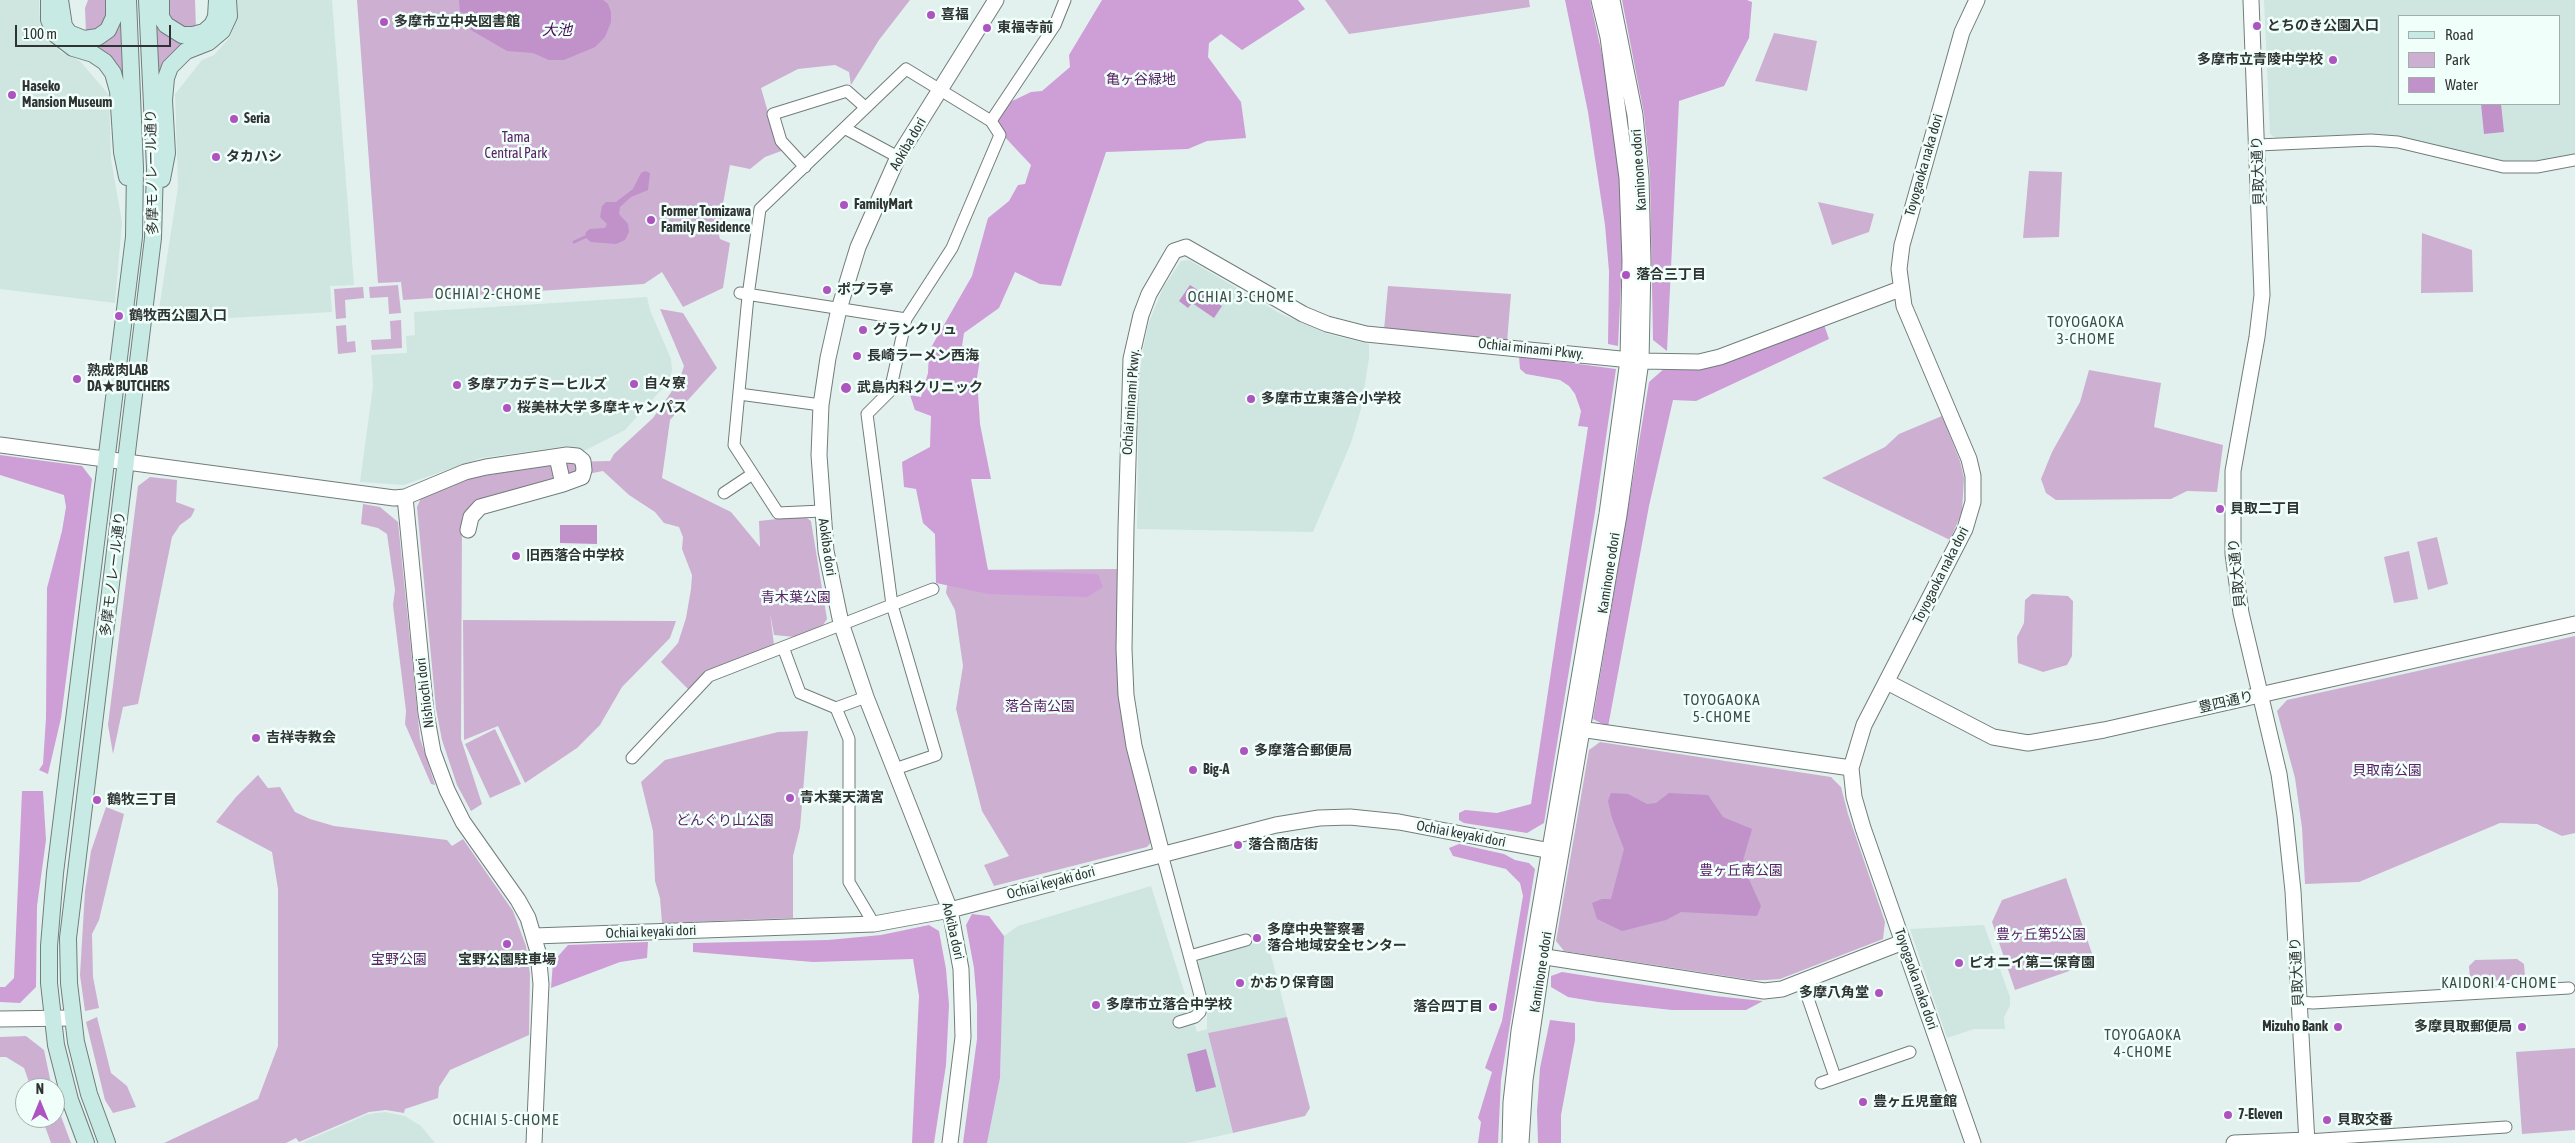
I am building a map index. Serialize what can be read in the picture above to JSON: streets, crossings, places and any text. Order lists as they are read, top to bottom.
{
  "streets": {
    "main road": ["多摩モノレール通り"],
    "street": [
      "Aokiba dori",
      "Toyogaoka naka dori",
      "Kaminone odori",
      "貝取大通り",
      "Ochiai minami Pkwy.",
      "Nishiochi dori",
      "豊四通り",
      "Ochiai keyaki dori"
    ]
  },
  "crossings": [
    ["Aokiba dori", "Ochiai keyaki dori"],
    ["Toyogaoka naka dori", "Ochiai minami Pkwy."],
    ["Toyogaoka naka dori", "豊四通り"],
    ["Kaminone odori", "Ochiai minami Pkwy."],
    ["Kaminone odori", "Ochiai keyaki dori"],
    ["貝取大通り", "豊四通り"],
    ["Ochiai minami Pkwy.", "Ochiai keyaki dori"],
    ["Nishiochi dori", "Ochiai keyaki dori"]
  ],
  "districts": [
    "OCHIAI 2-CHOME",
    "OCHIAI 3-CHOME",
    "TOYOGAOKA 3-CHOME",
    "TOYOGAOKA 5-CHOME",
    "KAIDORI 4-CHOME",
    "TOYOGAOKA 4-CHOME",
    "OCHIAI 5-CHOME"
  ],
  "water": ["大池"],
  "parks": [
    "亀ヶ谷緑地",
    "Tama Central Park",
    "青木葉公園",
    "落合南公園",
    "貝取南公園",
    "どんぐり山公園",
    "豊ヶ丘南公園",
    "豊ヶ丘第5公園",
    "宝野公園"
  ],
  "places": [
    "喜福",
    "多摩市立中央図書館",
    "とちのき公園入口",
    "東福寺前",
    "多摩市立青陵中学校",
    "Haseko Mansion Museum",
    "Seria",
    "タカハシ",
    "FamilyMart",
    "Former Tomizawa Family Residence",
    "落合三丁目",
    "ポプラ亭",
    "鶴牧西公園入口",
    "グランクリュ",
    "長崎ラーメン西海",
    "熟成肉LAB DA★BUTCHERS",
    "自々寮",
    "多摩アカデミーヒルズ",
    "武島内科クリニック",
    "多摩市立東落合小学校",
    "桜美林大学 多摩キャンパス",
    "貝取二丁目",
    "旧西落合中学校",
    "吉祥寺教会",
    "多摩落合郵便局",
    "Big-A",
    "青木葉天満宮",
    "鶴牧三丁目",
    "落合商店街",
    "多摩中央警察署 落合地域安全センター",
    "宝野公園駐車場",
    "ピオニイ第二保育園",
    "かおり保育園",
    "多摩八角堂",
    "多摩市立落合中学校",
    "落合四丁目",
    "Mizuho Bank",
    "多摩貝取郵便局",
    "豊ヶ丘児童館",
    "7-Eleven",
    "貝取交番"
  ],
  "legend": ["Road", "Park", "Water"],
  "scale_bar": "100 m",
  "north": "top"
}
